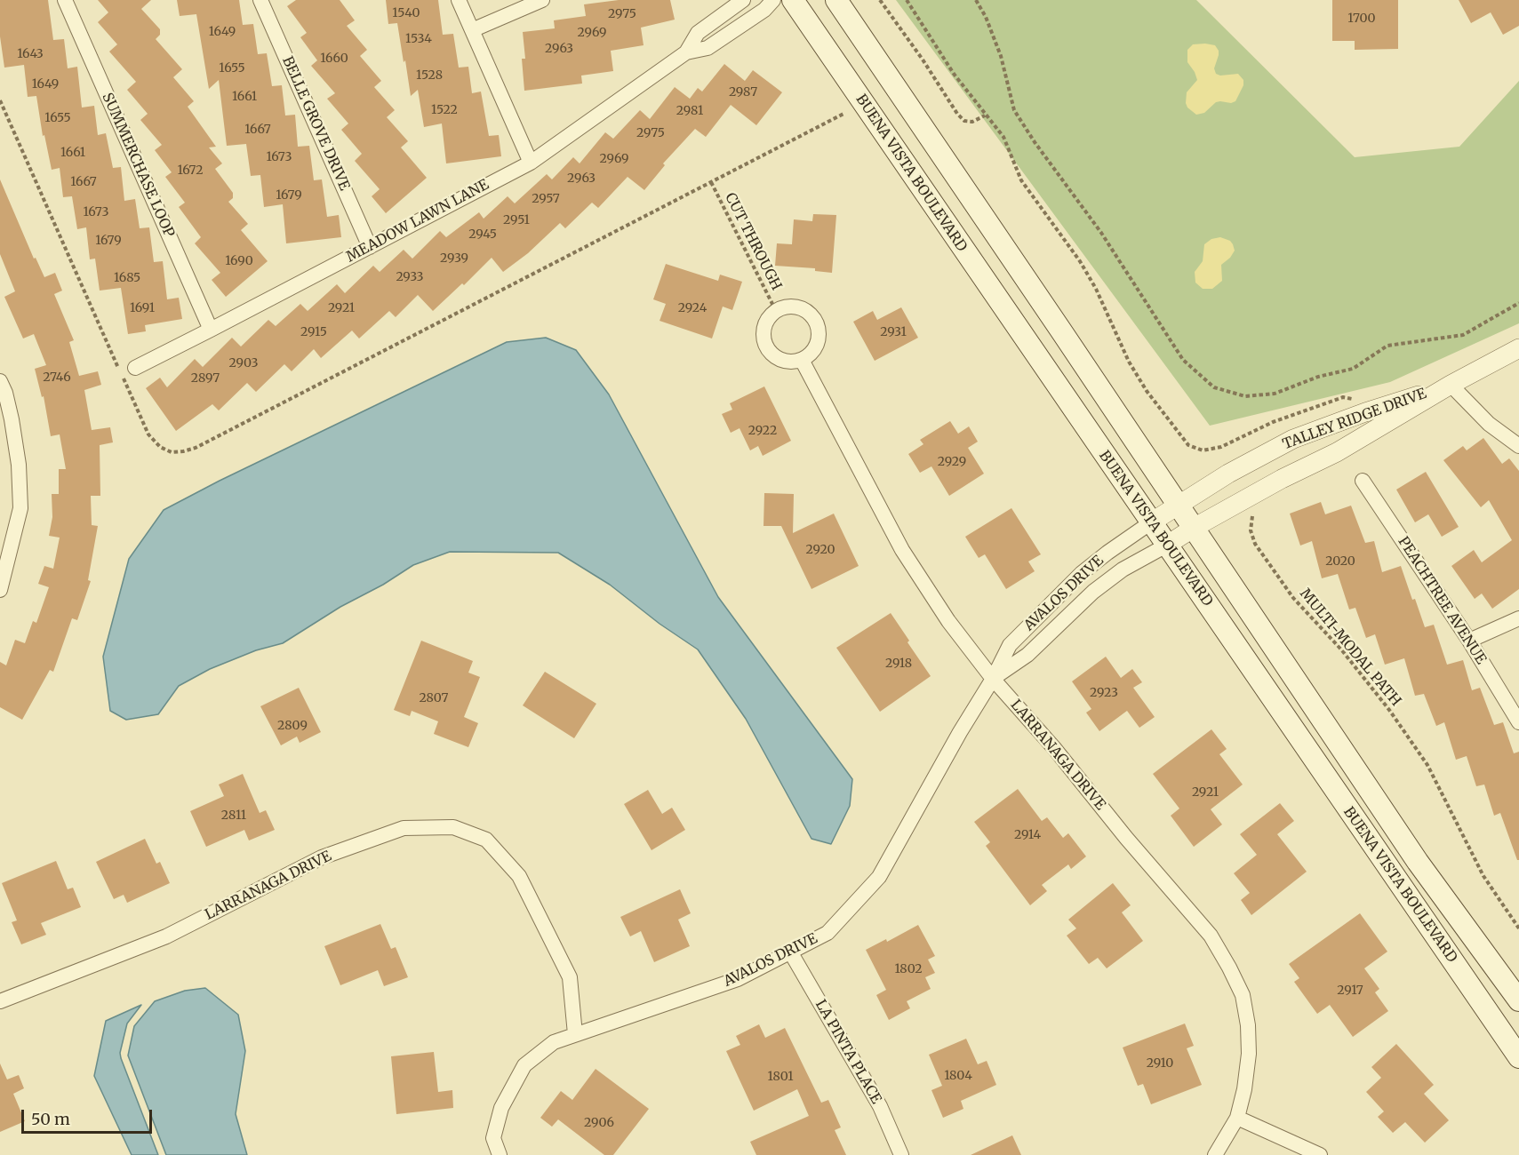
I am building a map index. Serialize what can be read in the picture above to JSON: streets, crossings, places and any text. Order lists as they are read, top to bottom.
{
  "streets": {
    "main road": ["BUENA VISTA BOULEVARD"],
    "street": [
      "BELLE GROVE DRIVE",
      "SUMMERCHASE LOOP",
      "MEADOW LAWN LANE",
      "TALLEY RIDGE DRIVE",
      "AVALOS DRIVE",
      "PEACHTREE AVENUE",
      "LARRANAGA DRIVE",
      "LA PINTA PLACE"
    ],
    "path": ["CUT THROUGH", "MULTI-MODAL PATH"]
  },
  "crossings": [
    ["BELLE GROVE DRIVE", "MEADOW LAWN LANE"],
    ["SUMMERCHASE LOOP", "MEADOW LAWN LANE"],
    ["BUENA VISTA BOULEVARD", "TALLEY RIDGE DRIVE"],
    ["BUENA VISTA BOULEVARD", "AVALOS DRIVE"],
    ["CUT THROUGH", "LARRANAGA DRIVE"],
    ["TALLEY RIDGE DRIVE", "AVALOS DRIVE"],
    ["AVALOS DRIVE", "LARRANAGA DRIVE"],
    ["AVALOS DRIVE", "LA PINTA PLACE"]
  ],
  "house_numbers": [
    "1540",
    "2975",
    "1700",
    "1649",
    "2969",
    "1534",
    "2963",
    "1643",
    "1660",
    "1655",
    "1528",
    "1649",
    "2987",
    "1661",
    "1522",
    "2981",
    "1655",
    "1667",
    "2975",
    "1661",
    "1673",
    "2969",
    "1672",
    "2963",
    "1667",
    "1679",
    "2957",
    "1673",
    "2951",
    "2945",
    "1679",
    "2939",
    "1690",
    "2933",
    "1685",
    "1691",
    "2921",
    "2924",
    "2915",
    "2931",
    "2903",
    "2746",
    "2897",
    "2922",
    "2929",
    "2920",
    "2020",
    "2918",
    "2923",
    "2807",
    "2809",
    "2921",
    "2811",
    "2914",
    "1802",
    "2917",
    "2910",
    "1804",
    "1801",
    "2906"
  ],
  "scale_bar": "50 m"
}
